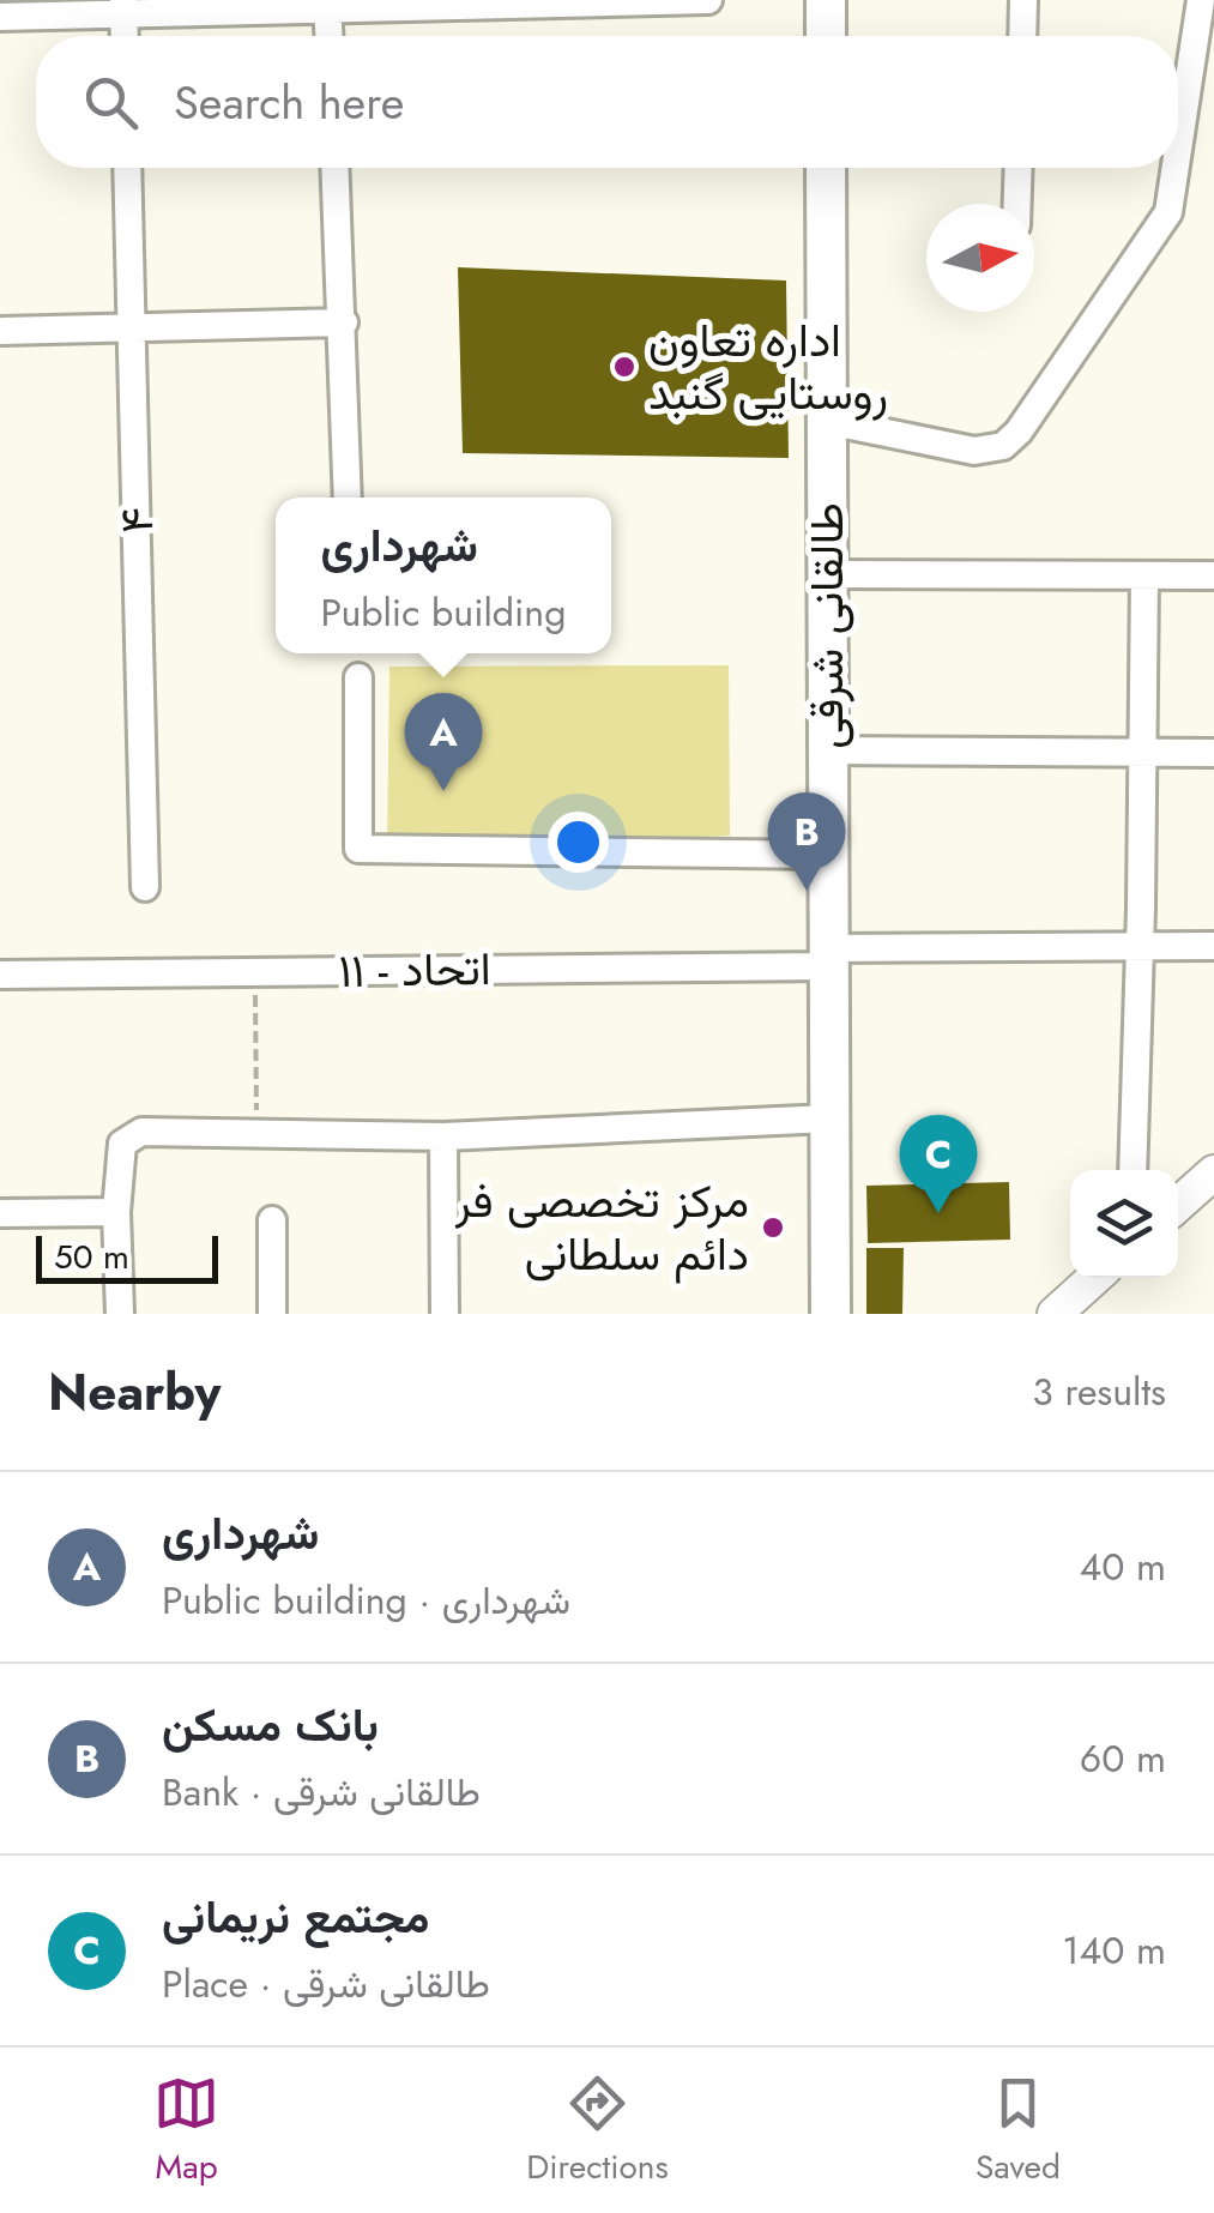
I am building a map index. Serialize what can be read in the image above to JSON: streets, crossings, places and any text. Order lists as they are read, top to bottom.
{
  "streets": {
    "main road": ["طالقانی شرقی"],
    "street": ["۴", "اتحاد - ۱۱"]
  },
  "crossings": [
    ["طالقانی شرقی", "اتحاد - ۱۱"]
  ],
  "places": ["اداره تعاون روستایی گنبد", "مرکز تخصصی فر دائم سلطانی"],
  "scale_bar": "50 m",
  "north": "right",
  "page": {
    "search": "Search here",
    "popup": ["شهرداری", "Public building"],
    "pins": ["A", "B", "C"],
    "scale": "50 m",
    "heading": ["Nearby", "3 results"],
    "list": [
      {
        "mark": "A",
        "name": "شهرداری",
        "note": "Public building · شهرداری",
        "value": "40 m"
      },
      {
        "mark": "B",
        "name": "بانک مسکن",
        "note": "Bank · طالقانی شرقی",
        "value": "60 m"
      },
      {
        "mark": "C",
        "name": "مجتمع نریمانی",
        "note": "Place · طالقانی شرقی",
        "value": "140 m"
      }
    ],
    "nav": ["Map", "Directions", "Saved"]
  }
}
